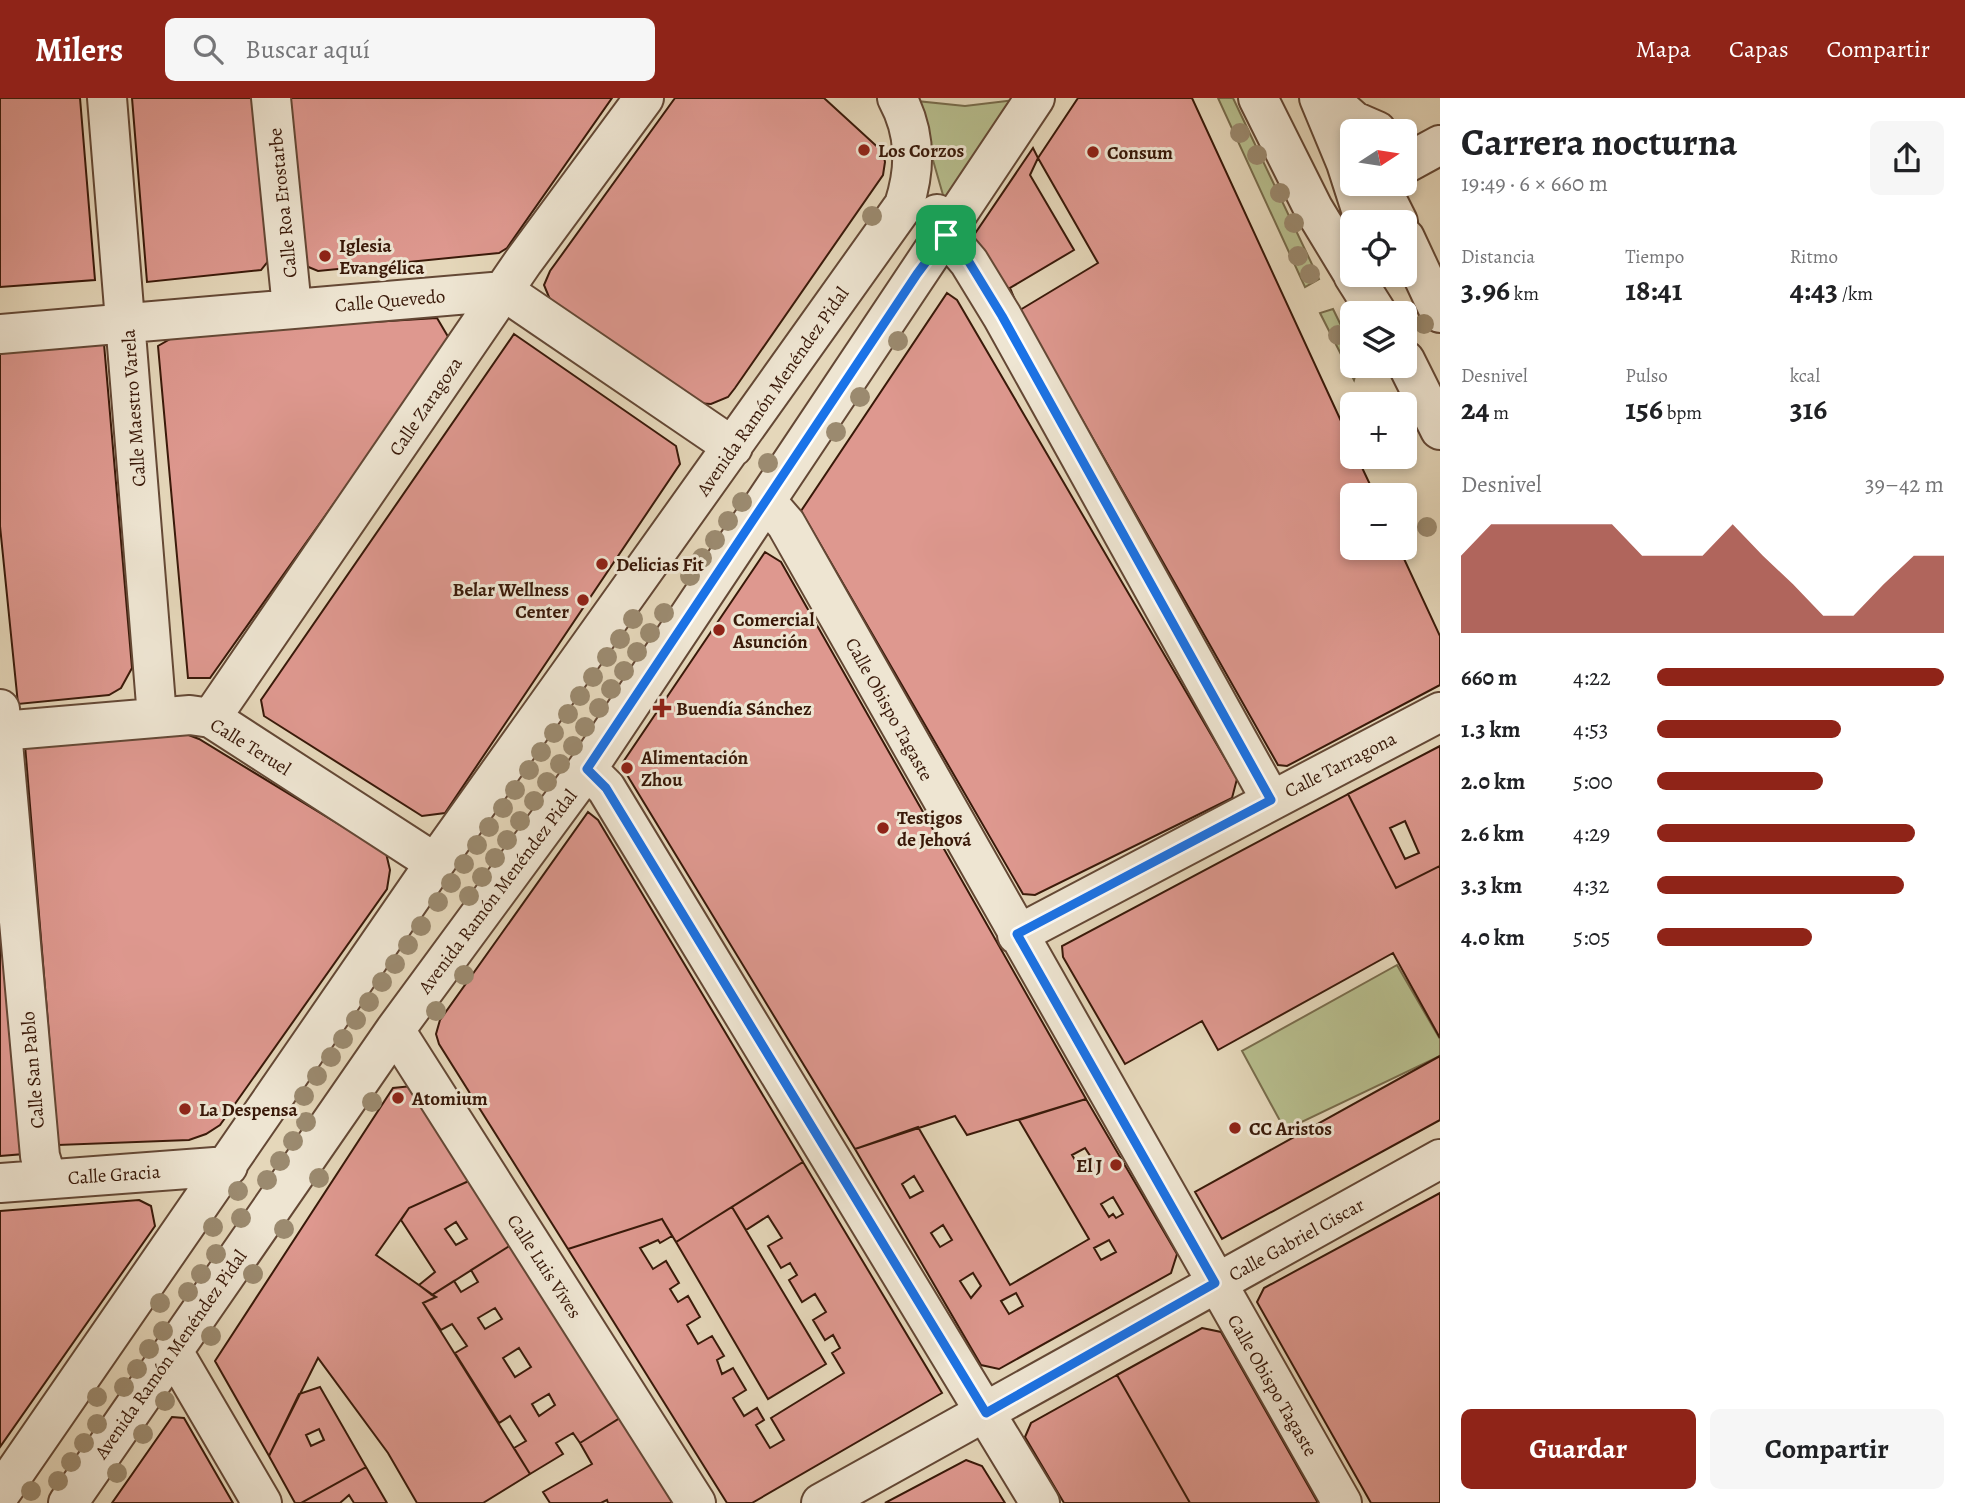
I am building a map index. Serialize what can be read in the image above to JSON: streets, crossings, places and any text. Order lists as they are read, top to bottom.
{
  "streets": {
    "street": [
      "Calle Roa Erostarbe",
      "Calle Quevedo",
      "Avenida Ramón Menéndez Pidal",
      "Calle Zaragoza",
      "Calle Maestro Varela",
      "Calle Obispo Tagaste",
      "Calle Teruel",
      "Calle Tarragona",
      "Calle San Pablo",
      "Calle Gracia",
      "Calle Gabriel Ciscar",
      "Calle Luis Vives"
    ]
  },
  "crossings": [
    ["Calle Roa Erostarbe", "Calle Quevedo"],
    ["Calle Quevedo", "Calle Zaragoza"],
    ["Calle Quevedo", "Calle Maestro Varela"],
    ["Avenida Ramón Menéndez Pidal", "Calle Obispo Tagaste"],
    ["Avenida Ramón Menéndez Pidal", "Calle Teruel"],
    ["Avenida Ramón Menéndez Pidal", "Calle Gracia"],
    ["Avenida Ramón Menéndez Pidal", "Calle Luis Vives"],
    ["Calle Zaragoza", "Calle Teruel"],
    ["Calle Maestro Varela", "Calle Teruel"],
    ["Calle Obispo Tagaste", "Calle Tarragona"],
    ["Calle Obispo Tagaste", "Calle Gabriel Ciscar"],
    ["Calle Teruel", "Calle San Pablo"],
    ["Calle San Pablo", "Calle Gracia"]
  ],
  "places": {
    "other": [
      "Los Corzos",
      "Consum",
      "Iglesia Evangélica",
      "Delicias Fit",
      "Belar Wellness Center",
      "Comercial Asunción",
      "Alimentación Zhou",
      "Testigos de Jehová",
      "Atomium",
      "La Despensa",
      "CC Aristos",
      "El J"
    ],
    "health": ["Buendía Sánchez"]
  },
  "north": "right",
  "page": {
    "header": "Milers",
    "search": "Buscar aquí",
    "nav": ["Mapa", "Capas", "Compartir"],
    "heading": ["Carrera nocturna", "19:49 · 6 × 660 m"],
    "map_buttons": ["+", "−"],
    "stats": [
      ["Distancia", "3.96 km"],
      ["Tiempo", "18:41"],
      ["Ritmo", "4:43 /km"],
      ["Desnivel", "24 m"],
      ["Pulso", "156 bpm"],
      ["kcal", "316"]
    ],
    "chart": ["Desnivel", "39–42 m"],
    "list": [
      {
        "name": "660 m",
        "note": "4:22"
      },
      {
        "name": "1.3 km",
        "note": "4:53"
      },
      {
        "name": "2.0 km",
        "note": "5:00"
      },
      {
        "name": "2.6 km",
        "note": "4:29"
      },
      {
        "name": "3.3 km",
        "note": "4:32"
      },
      {
        "name": "4.0 km",
        "note": "5:05"
      }
    ],
    "buttons": ["Guardar", "Compartir"]
  }
}
